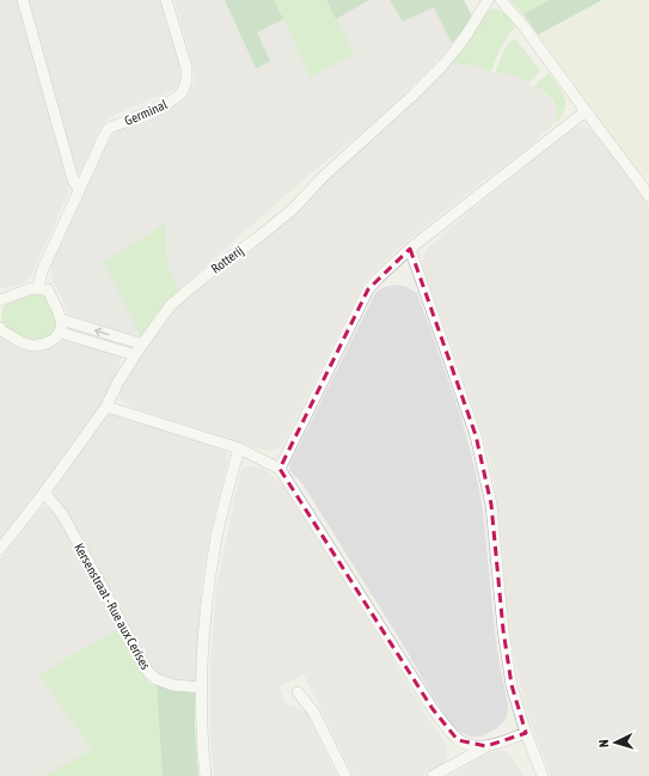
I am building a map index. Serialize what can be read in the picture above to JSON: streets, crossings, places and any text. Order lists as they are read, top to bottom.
{
  "streets": {
    "street": ["Germinal", "Rotterij", "Kersenstraat - Rue aux Cerises"]
  },
  "crossings": [
    ["Rotterij", "Kersenstraat - Rue aux Cerises"]
  ],
  "north": "left"
}
